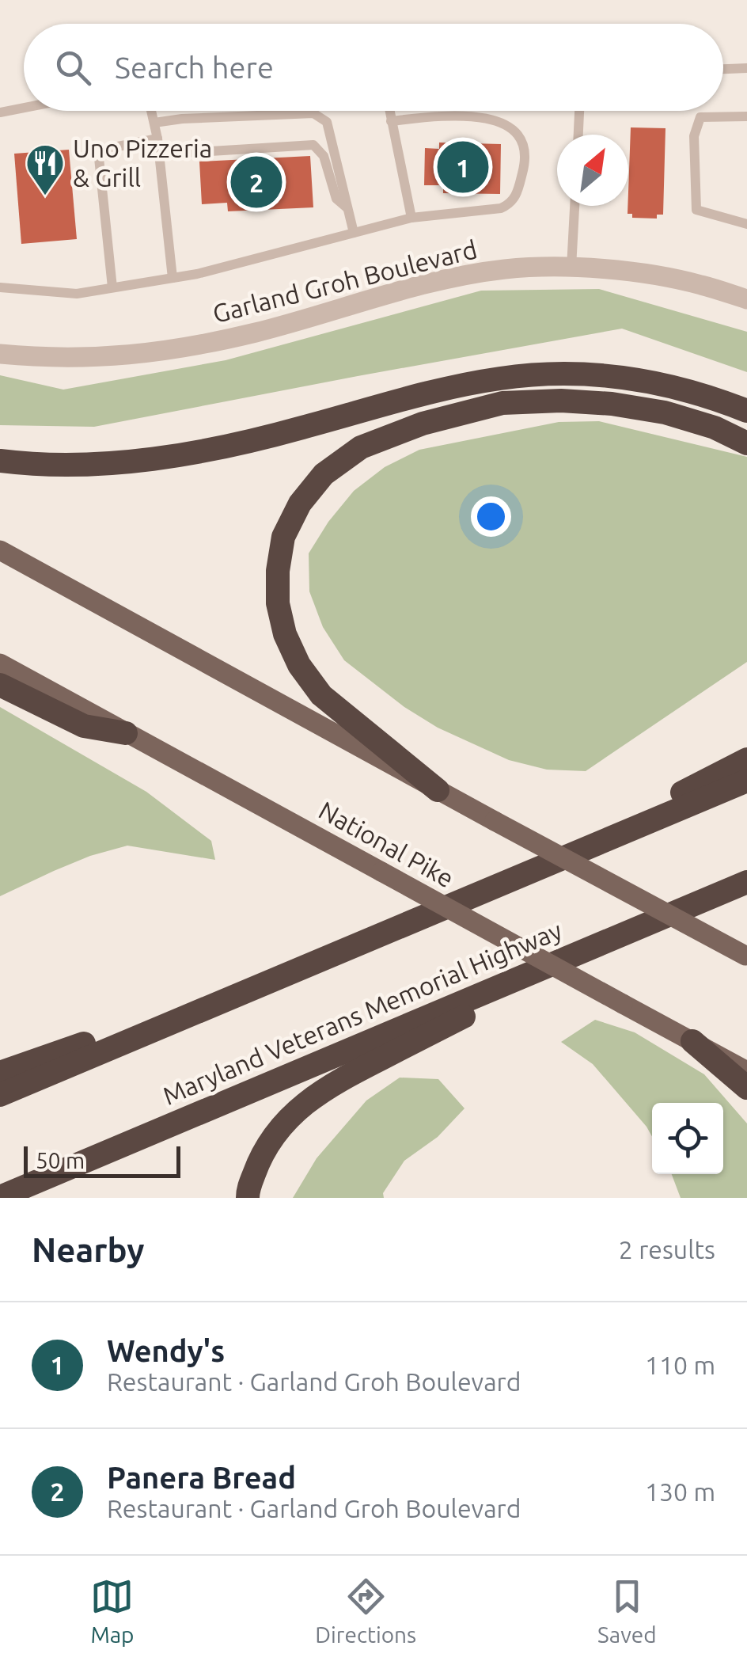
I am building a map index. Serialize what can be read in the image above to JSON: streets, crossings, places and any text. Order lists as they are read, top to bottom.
{
  "streets": {
    "highway": ["Maryland Veterans Memorial Highway"],
    "main road": ["National Pike"],
    "street": ["Garland Groh Boulevard"]
  },
  "places": {
    "restaurant": ["Uno Pizzeria & Grill"]
  },
  "scale_bar": "50 m",
  "north": "top right",
  "page": {
    "search": "Search here",
    "pins": ["1", "2"],
    "scale": "50 m",
    "heading": ["Nearby", "2 results"],
    "list": [
      {
        "mark": "1",
        "name": "Wendy's",
        "note": "Restaurant · Garland Groh Boulevard",
        "value": "110 m"
      },
      {
        "mark": "2",
        "name": "Panera Bread",
        "note": "Restaurant · Garland Groh Boulevard",
        "value": "130 m"
      }
    ],
    "nav": ["Map", "Directions", "Saved"]
  }
}
